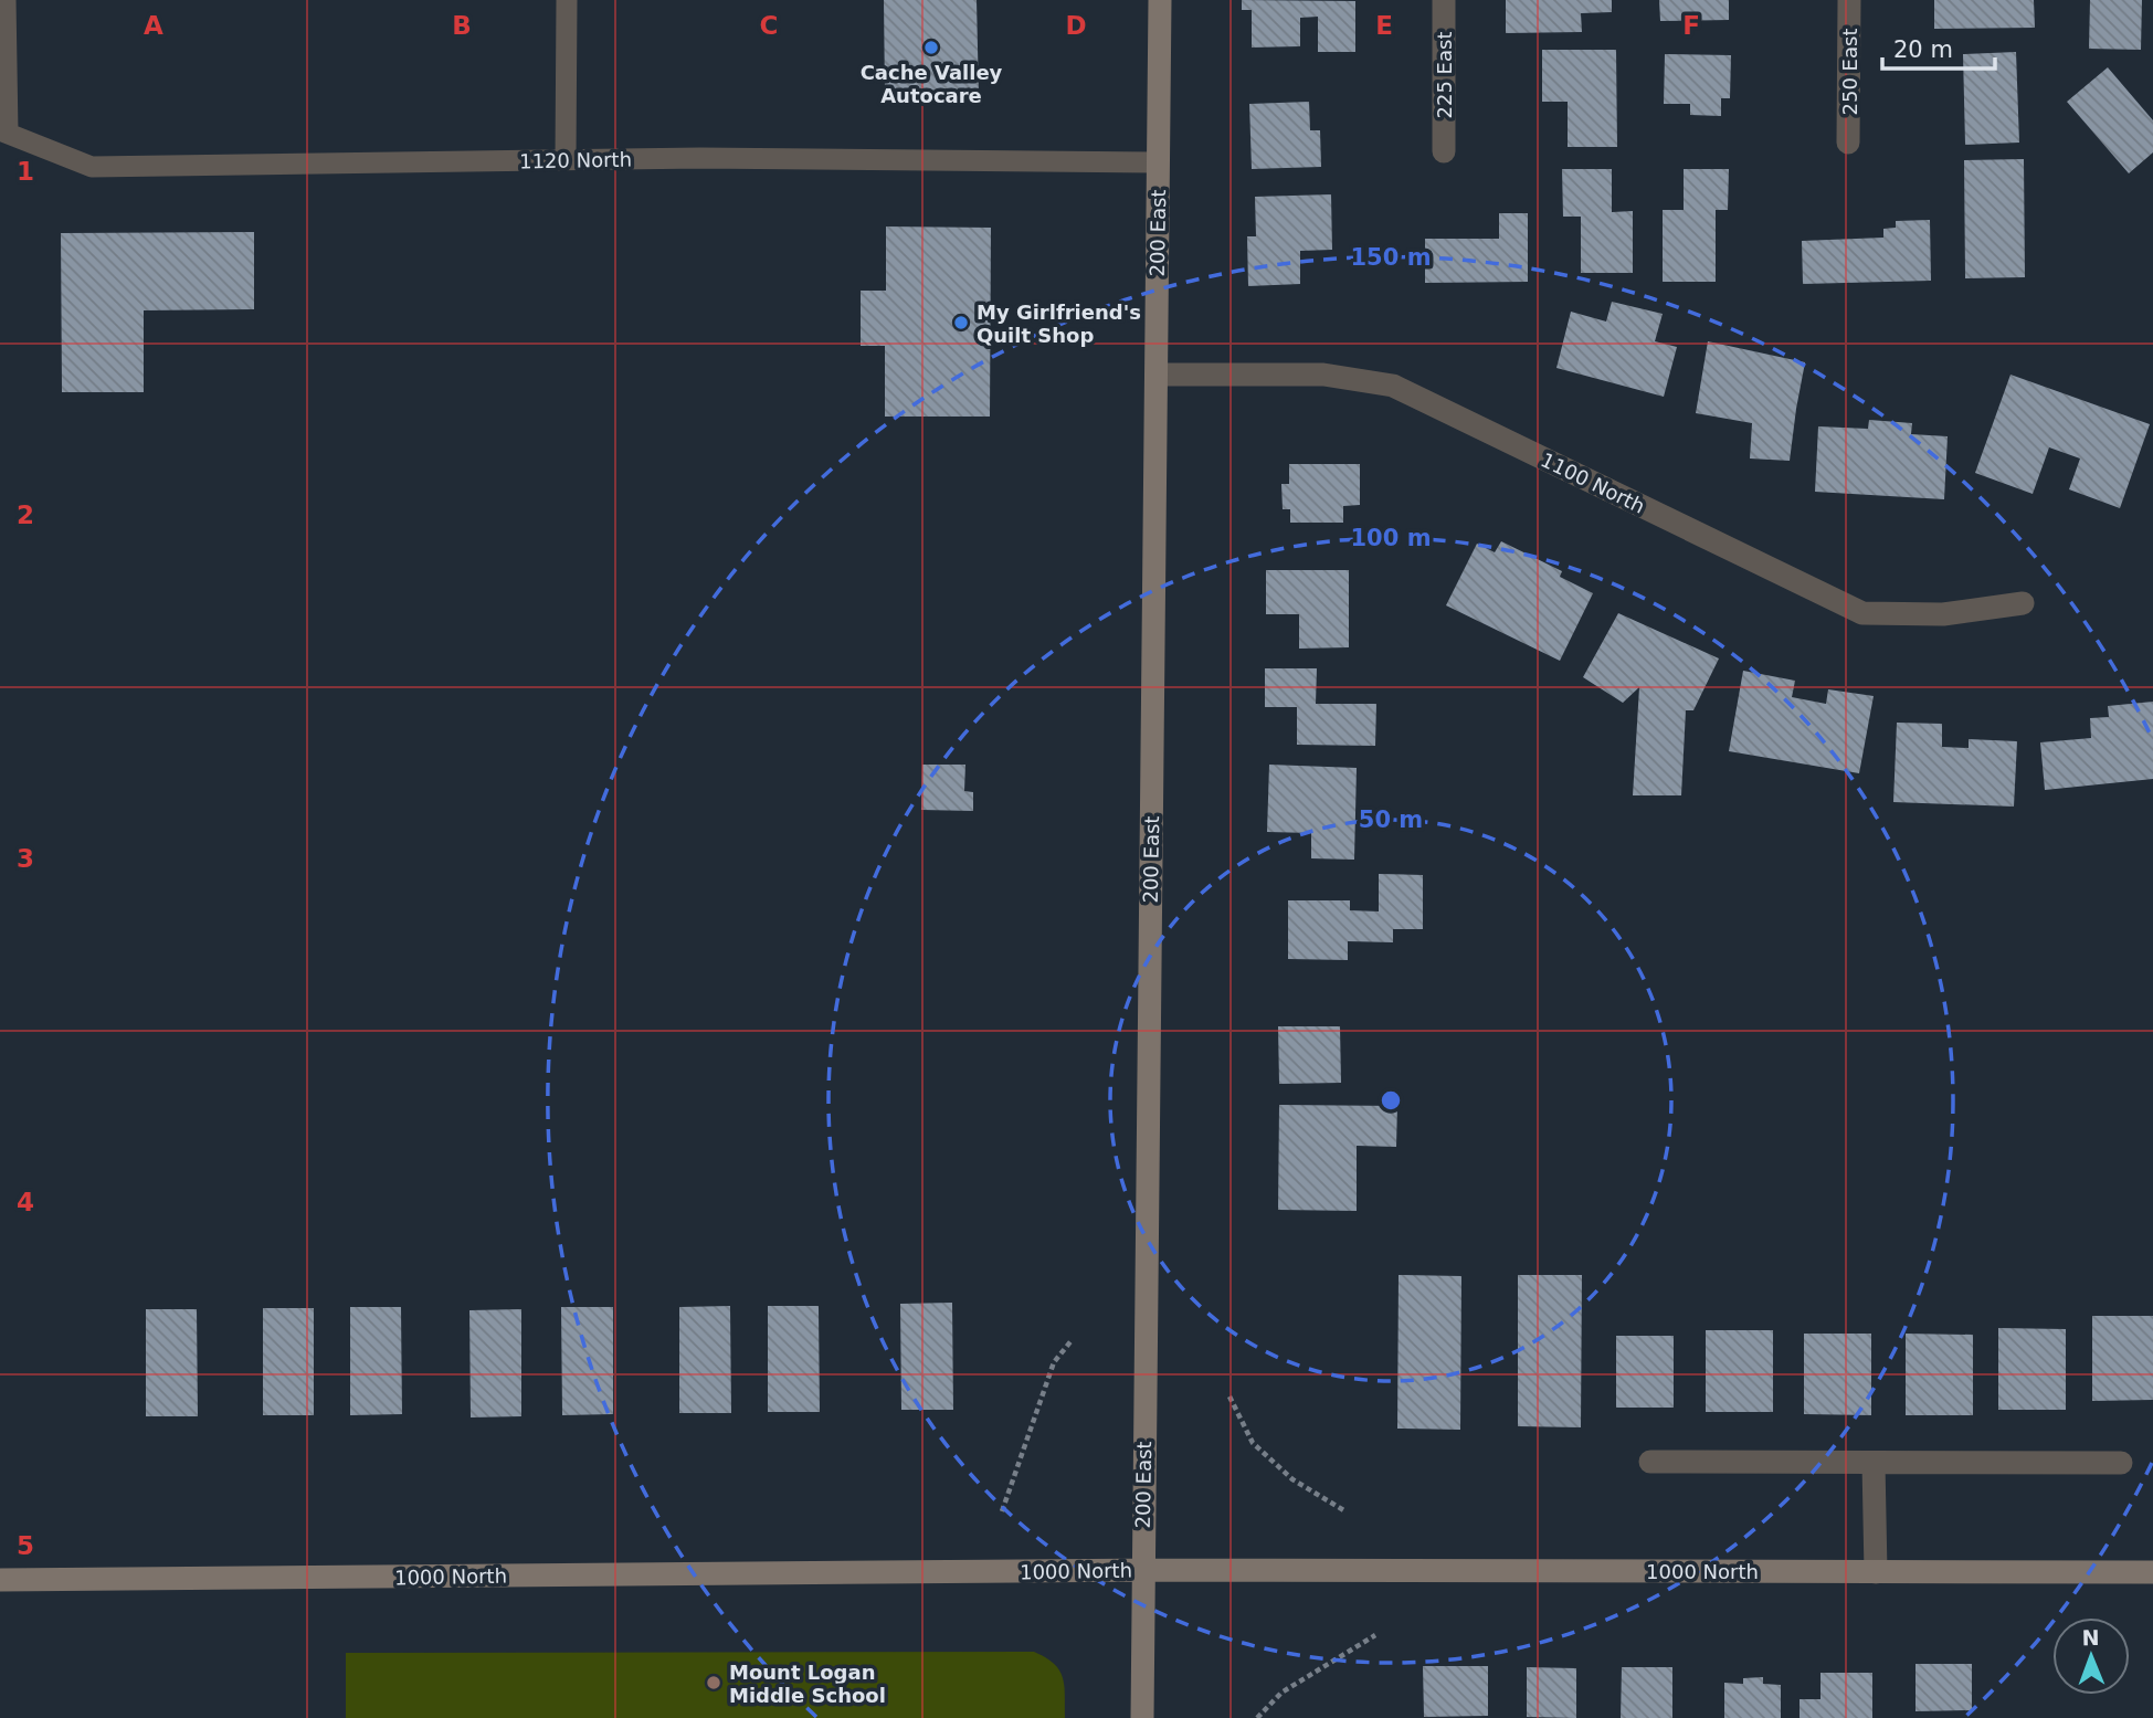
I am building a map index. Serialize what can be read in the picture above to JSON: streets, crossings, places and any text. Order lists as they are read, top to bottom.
{
  "streets": {
    "street": [
      "250 East",
      "225 East",
      "200 East",
      "1100 North",
      "1000 North"
    ],
    "lane": ["1120 North"]
  },
  "crossings": [
    ["1120 North", "200 East"],
    ["200 East", "1100 North"],
    ["200 East", "1000 North"]
  ],
  "places": ["Cache Valley Autocare", "My Girlfriend's Quilt Shop", "Mount Logan Middle School"],
  "scale_bar": "20 m",
  "north": "top",
  "grid": {
    "columns": [
      "A",
      "B",
      "C",
      "D",
      "E",
      "F"
    ],
    "rows": [
      "1",
      "2",
      "3",
      "4",
      "5"
    ]
  },
  "rings": ["150 m", "100 m", "50 m"]
}
